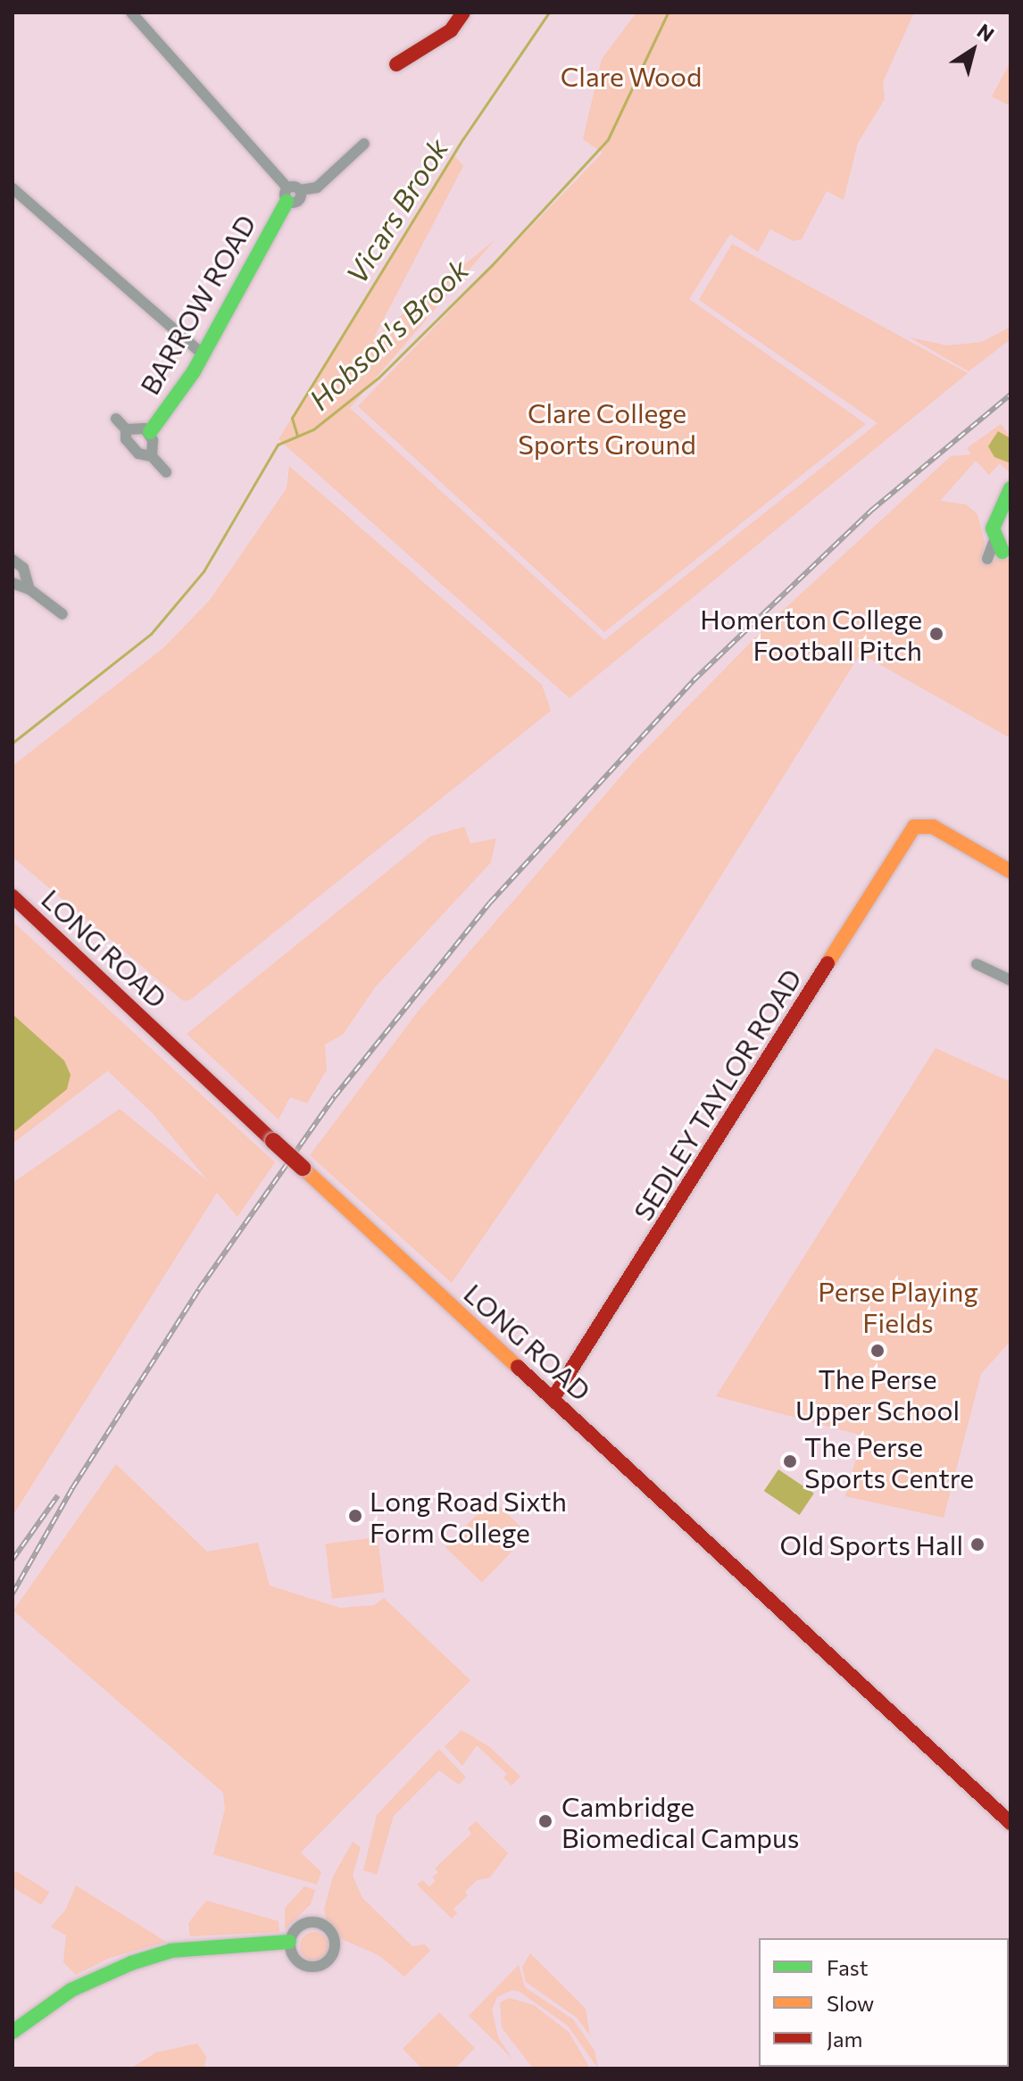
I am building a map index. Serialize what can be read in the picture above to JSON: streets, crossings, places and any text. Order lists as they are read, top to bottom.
{
  "streets": {
    "street": ["BARROW ROAD", "LONG ROAD", "SEDLEY TAYLOR ROAD"]
  },
  "crossings": [
    ["LONG ROAD", "SEDLEY TAYLOR ROAD"]
  ],
  "water": ["Vicars Brook", "Hobson's Brook"],
  "parks": ["Clare Wood", "Clare College Sports Ground", "Perse Playing Fields"],
  "places": [
    "Homerton College Football Pitch",
    "The Perse Upper School",
    "The Perse Sports Centre",
    "Long Road Sixth Form College",
    "Old Sports Hall",
    "Cambridge Biomedical Campus"
  ],
  "legend": ["Fast", "Slow", "Jam"],
  "north": "top right"
}
